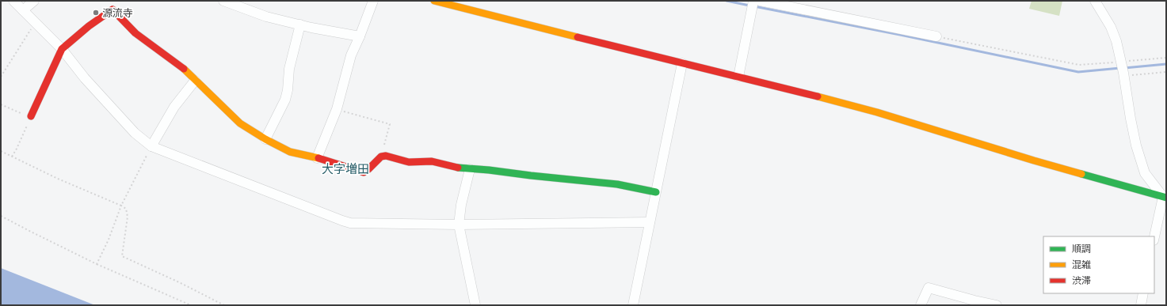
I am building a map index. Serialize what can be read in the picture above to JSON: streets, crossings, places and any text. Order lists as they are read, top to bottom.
{
  "districts": ["大字増田"],
  "places": ["源流寺"],
  "legend": ["順調", "混雑", "渋滞"]
}
